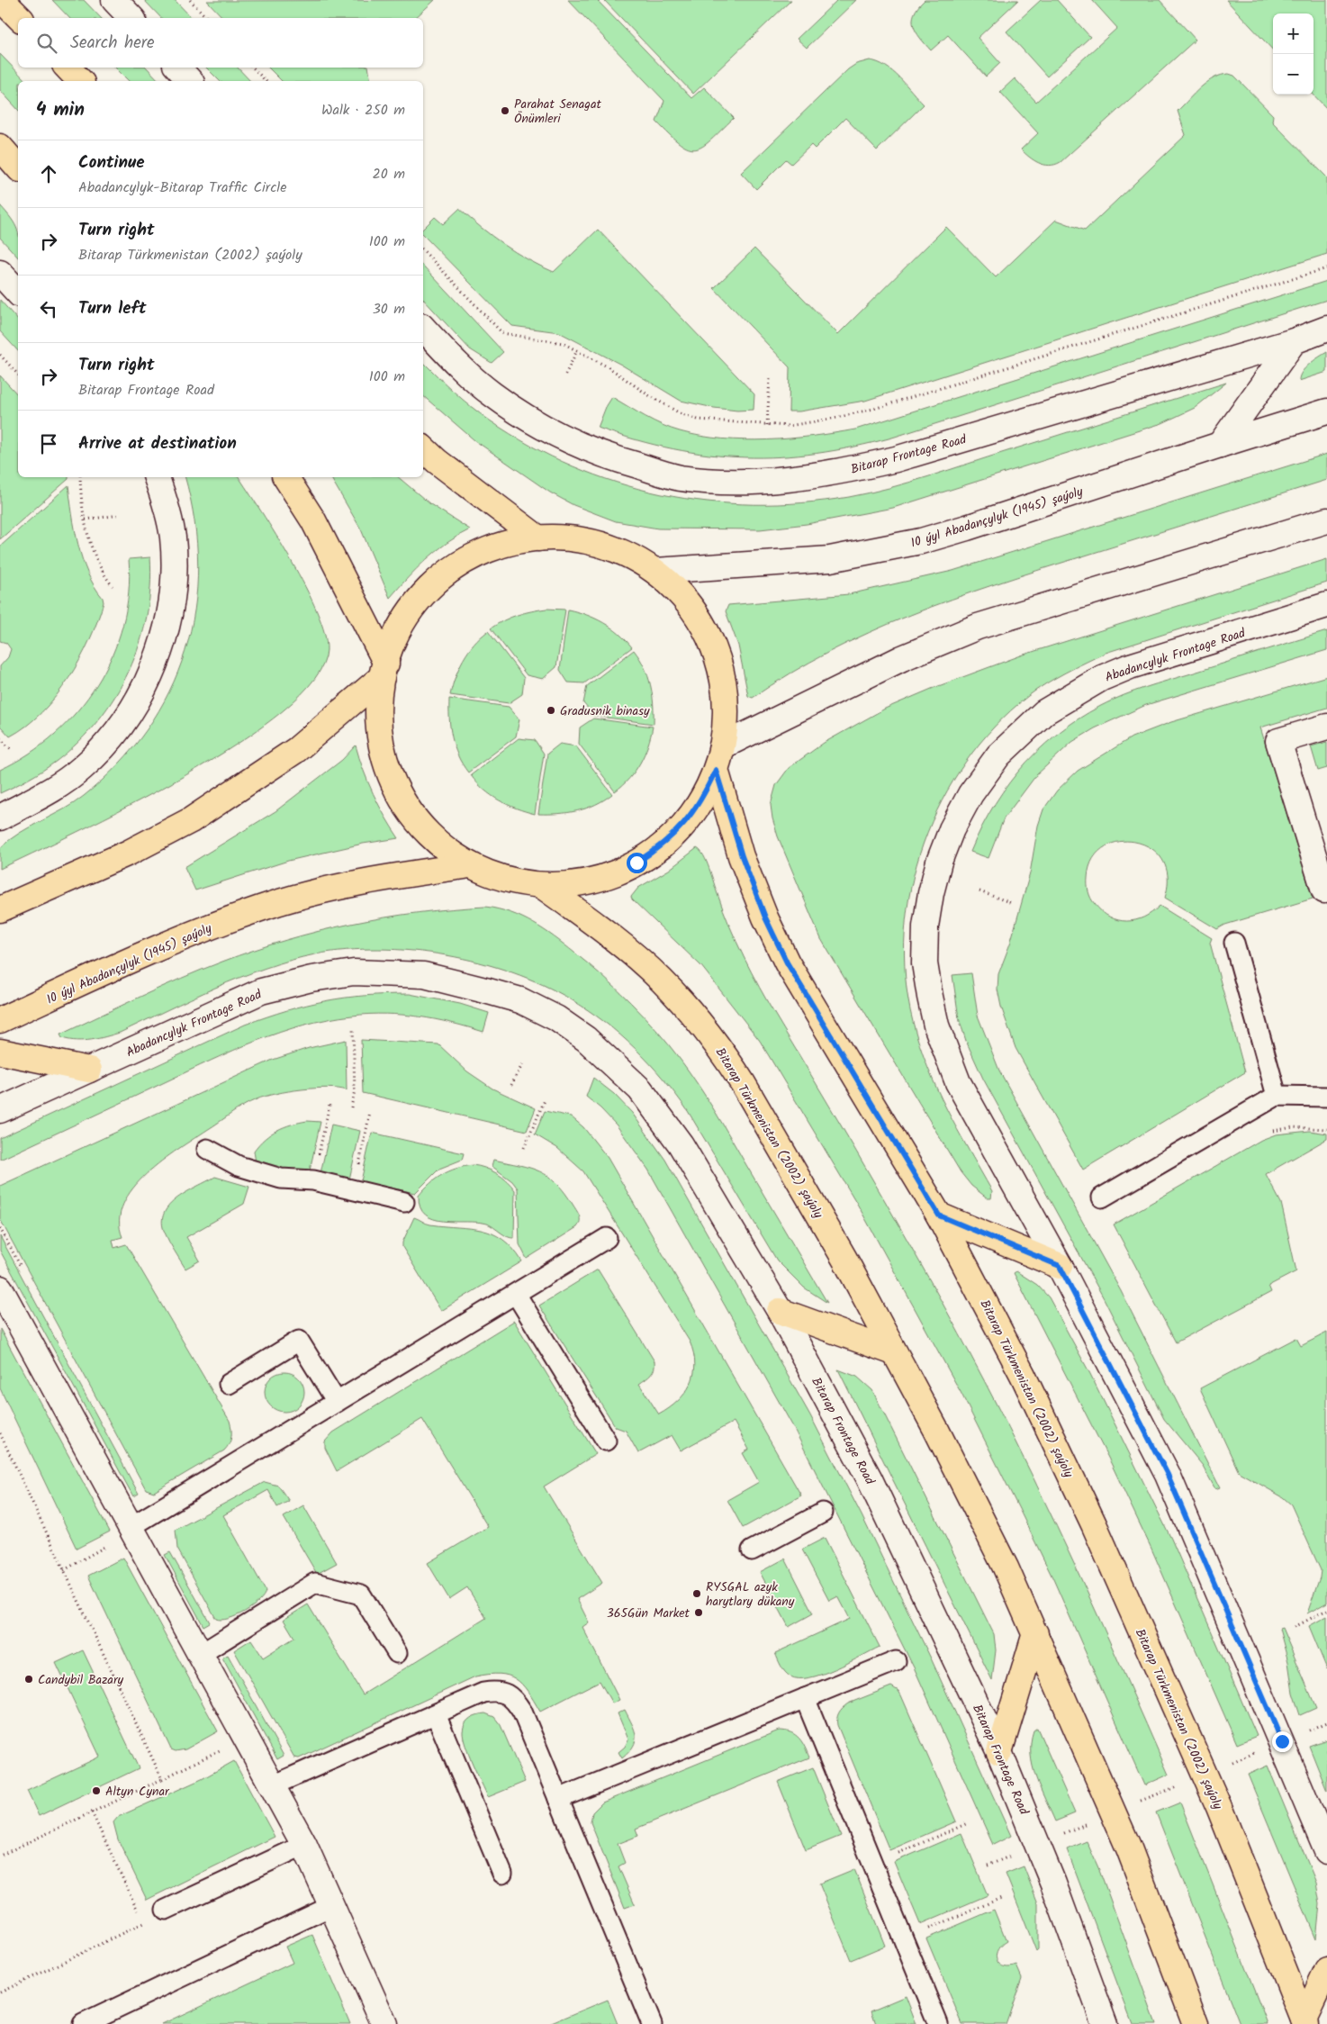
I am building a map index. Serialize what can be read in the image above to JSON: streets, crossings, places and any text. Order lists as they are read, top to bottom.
{
  "streets": {
    "main road": ["10 ýyl Abadançylyk (1945) şaýoly", "Bitarap Türkmenistan (2002) şaýoly"],
    "street": ["Bitarap Frontage Road", "Abadancylyk Frontage Road"]
  },
  "crossings": [
    ["Bitarap Frontage Road", "Abadancylyk Frontage Road"]
  ],
  "places": [
    "Parahat Senagat Önümleri",
    "Gradusnik binasy",
    "RYSGAL azyk harytlary dükany",
    "365Gün Market",
    "Candybil Bazary",
    "Altyn Cynar"
  ],
  "page": {
    "map_buttons": ["+", "−"],
    "search": "Search here",
    "heading": ["4 min", "Walk · 250 m"],
    "list": [
      ["Continue", "Abadancylyk-Bitarap Traffic Circle", "20 m"],
      ["Turn right", "Bitarap Türkmenistan (2002) şaýoly", "100 m"],
      ["Turn left", "30 m"],
      ["Turn right", "Bitarap Frontage Road", "100 m"],
      "Arrive at destination"
    ]
  }
}
